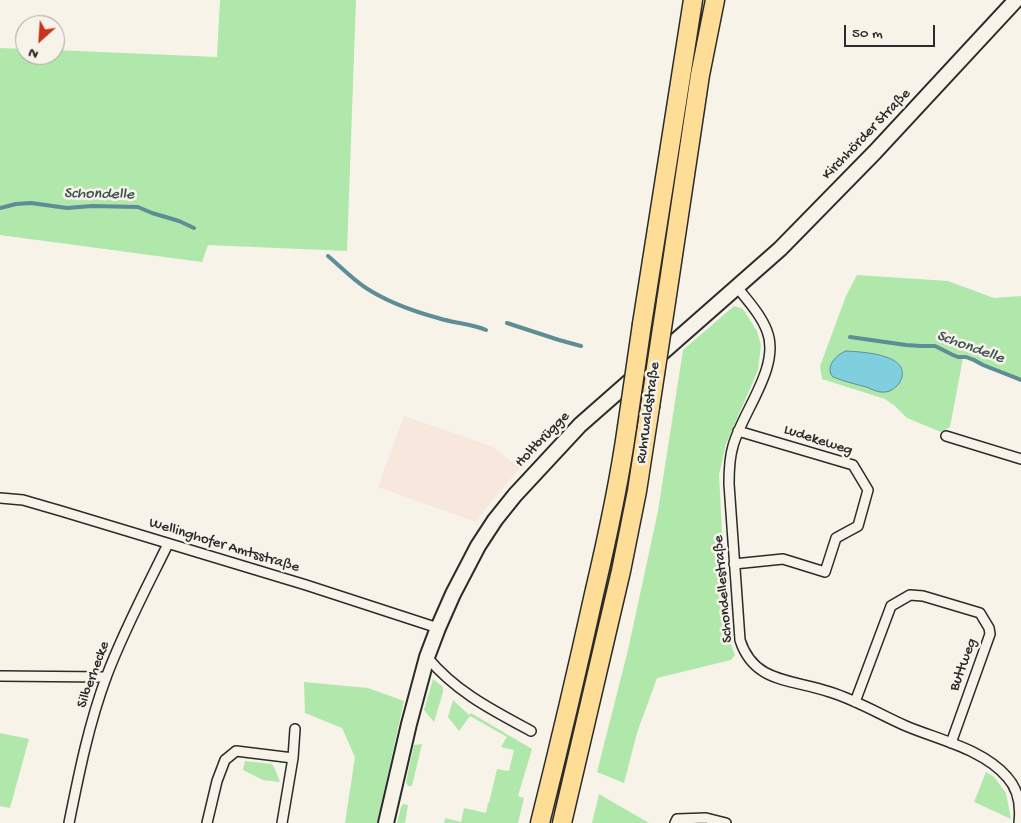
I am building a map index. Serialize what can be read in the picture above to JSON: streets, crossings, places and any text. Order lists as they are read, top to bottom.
{
  "streets": {
    "highway": ["Ruhrwaldstraße"],
    "main road": ["Kirchhörder Straße", "Holtbrügge"],
    "street": [
      "Ludekeweg",
      "Wellinghofer Amtsstraße",
      "Schondellestraße",
      "Buttweg",
      "Silberhecke"
    ]
  },
  "crossings": [
    ["Kirchhörder Straße", "Holtbrügge"],
    ["Kirchhörder Straße", "Schondellestraße"],
    ["Holtbrügge", "Wellinghofer Amtsstraße"],
    ["Holtbrügge", "Schondellestraße"],
    ["Ludekeweg", "Schondellestraße"],
    ["Wellinghofer Amtsstraße", "Silberhecke"],
    ["Schondellestraße", "Buttweg"]
  ],
  "water": ["Schondelle"],
  "scale_bar": "50 m",
  "north": "bottom left"
}
